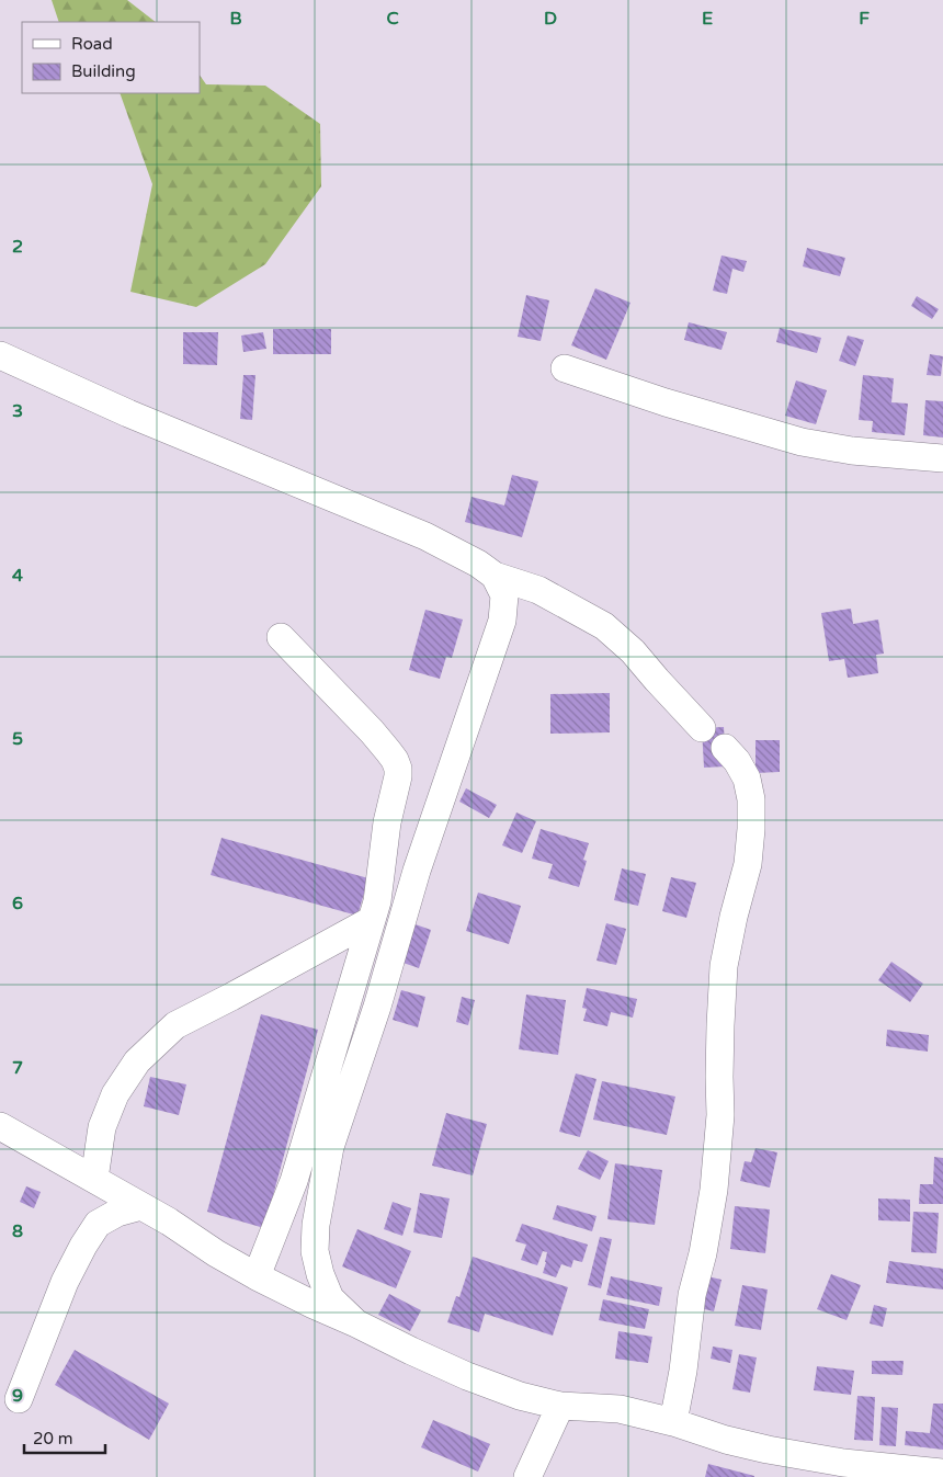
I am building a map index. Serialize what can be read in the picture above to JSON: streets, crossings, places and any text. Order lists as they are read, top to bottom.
{
  "legend": ["Road", "Building"],
  "scale_bar": "20 m",
  "grid": {
    "columns": [
      "B",
      "C",
      "D",
      "E",
      "F"
    ],
    "rows": [
      "2",
      "3",
      "4",
      "5",
      "6",
      "7",
      "8",
      "9"
    ]
  }
}
